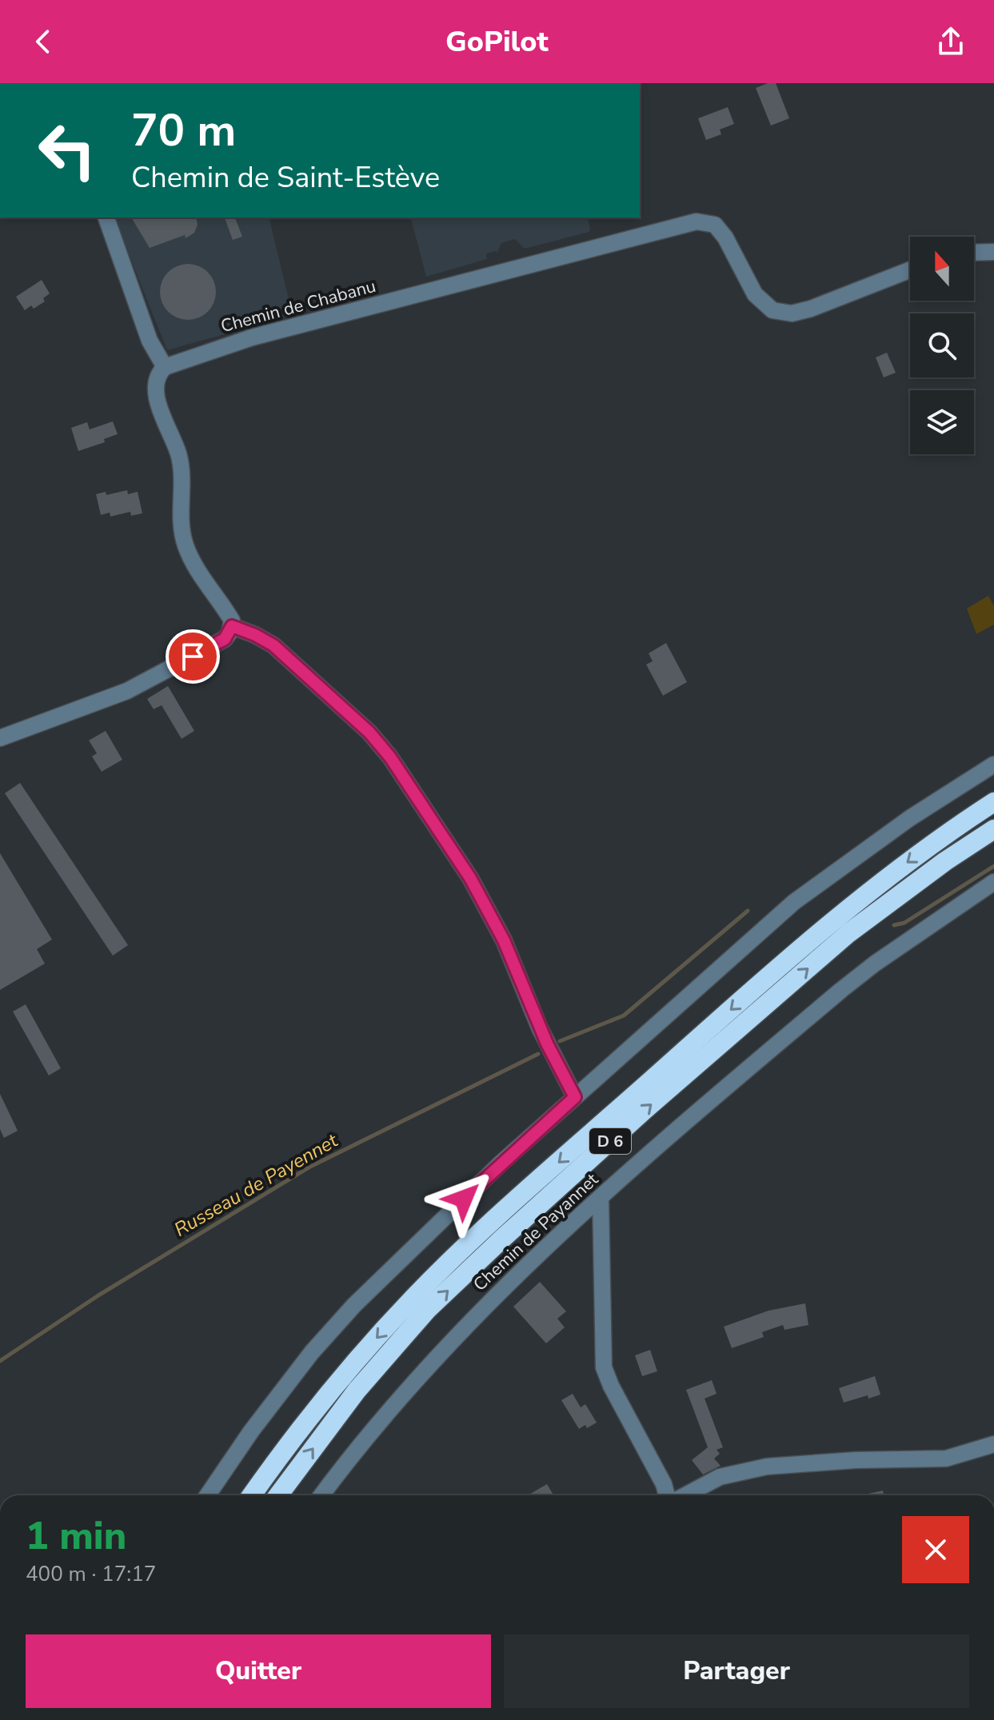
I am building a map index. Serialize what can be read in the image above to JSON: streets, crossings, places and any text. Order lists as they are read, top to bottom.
{
  "streets": {
    "highway": ["D 6"],
    "street": ["Chemin de Chabanu", "Chemin de Payannet"]
  },
  "water": ["Russeau de Payennet"],
  "north": "top",
  "page": {
    "header": "GoPilot",
    "turn": ["70 m", "Chemin de Saint-Estève"],
    "heading": ["1 min", "400 m · 17:17"],
    "buttons": ["Quitter", "Partager"]
  }
}
